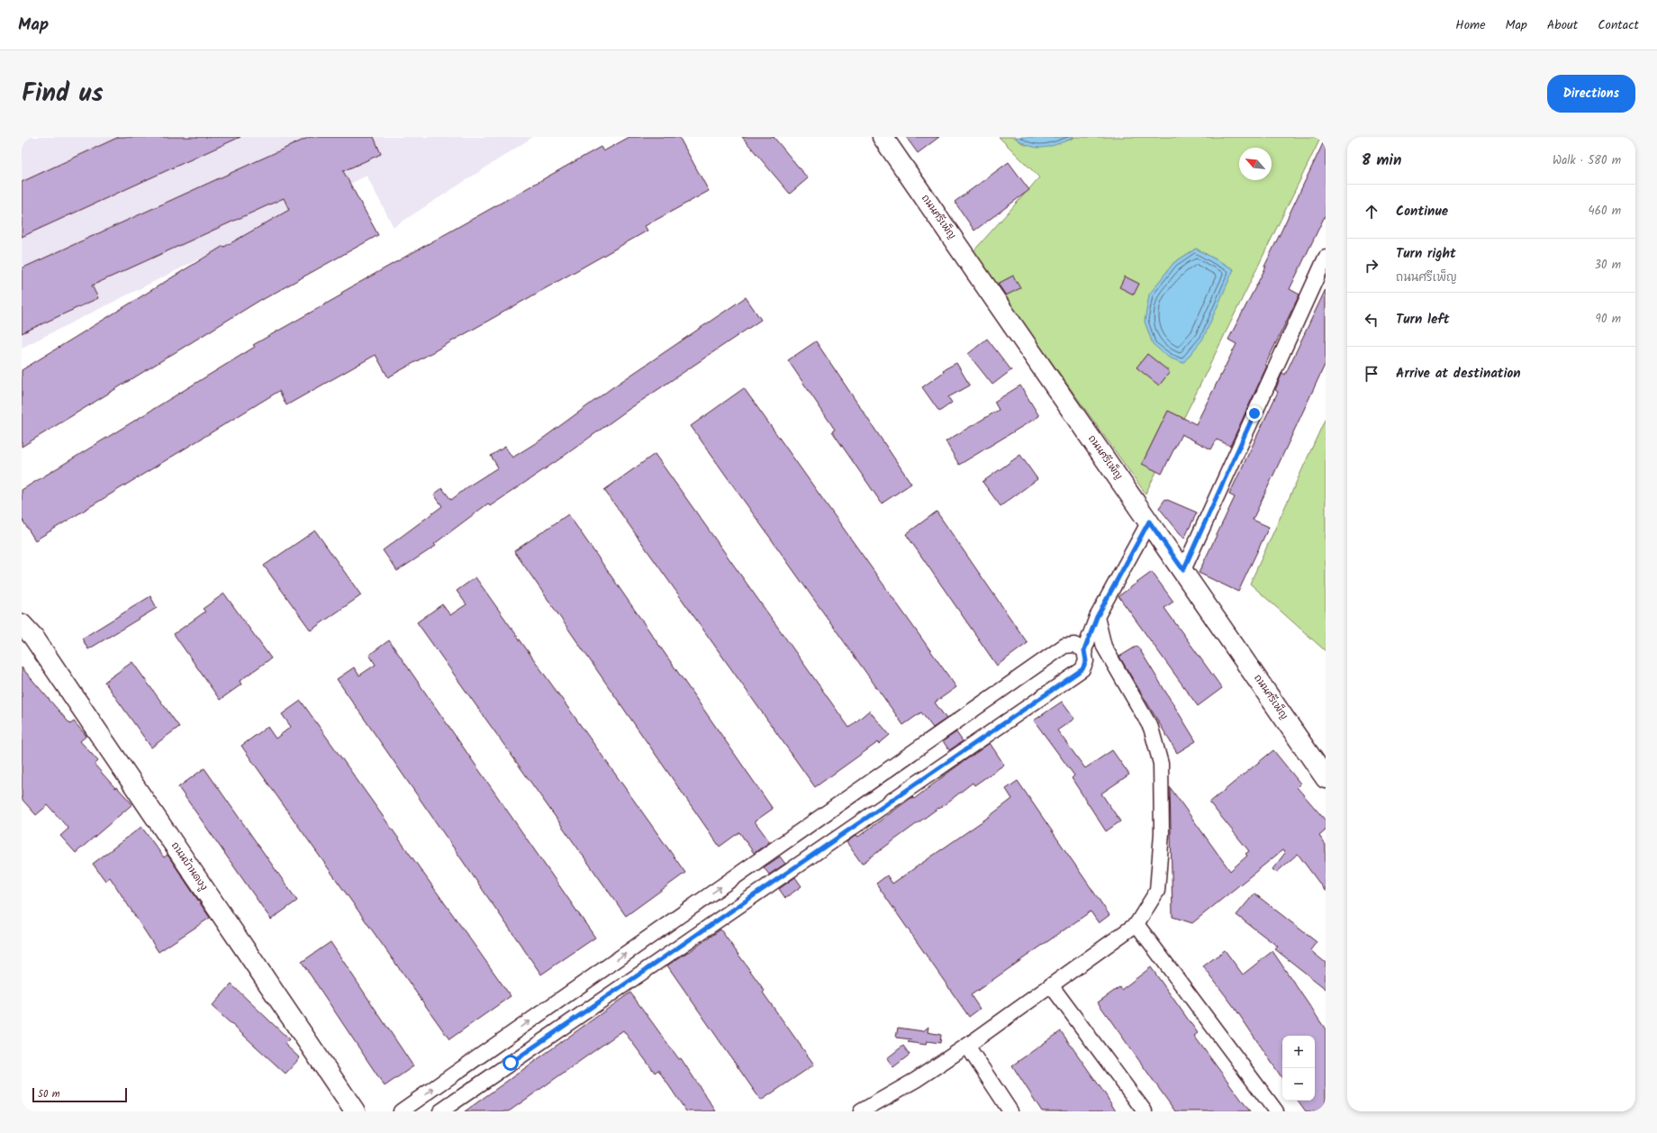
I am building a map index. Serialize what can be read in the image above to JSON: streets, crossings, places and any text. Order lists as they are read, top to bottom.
{
  "streets": {
    "main road": ["ถนนศรีเพ็ญ", "ถนนบ้านดงงู"]
  },
  "scale_bar": "50 m",
  "north": "top left",
  "page": {
    "header": "Map",
    "nav": [
      "Home",
      "Map",
      "About",
      "Contact"
    ],
    "title": "Find us",
    "buttons": "Directions",
    "heading": ["8 min", "Walk · 580 m"],
    "list": [
      ["Continue", "460 m"],
      ["Turn right", "ถนนศรีเพ็ญ", "30 m"],
      ["Turn left", "90 m"],
      "Arrive at destination"
    ],
    "map_buttons": ["+", "−"],
    "scale": "50 m"
  }
}
